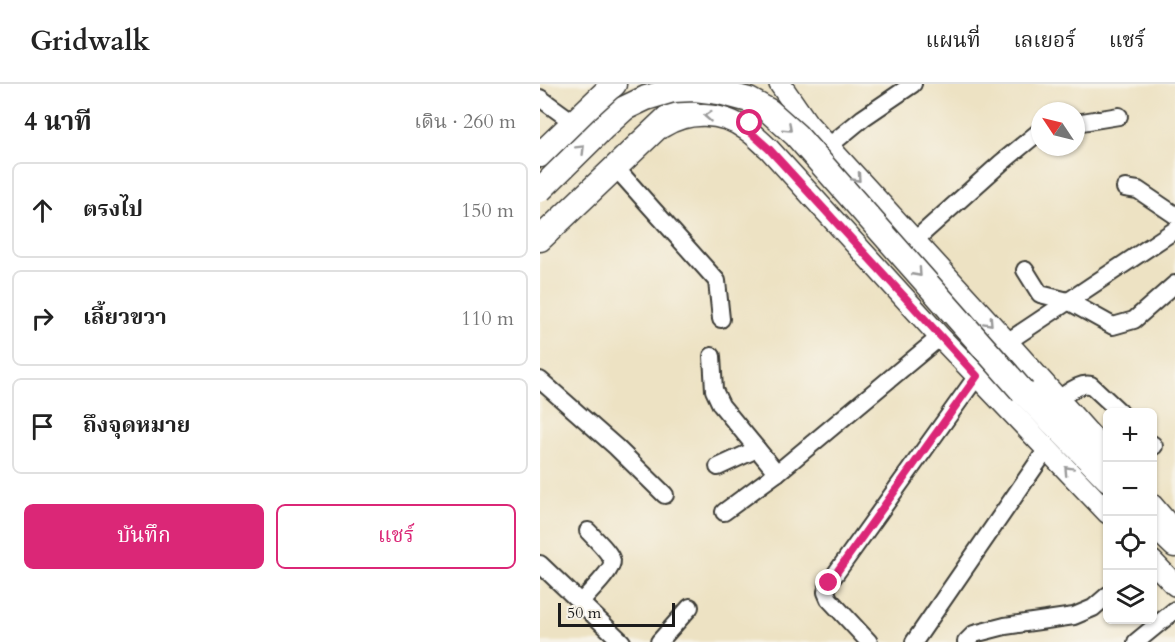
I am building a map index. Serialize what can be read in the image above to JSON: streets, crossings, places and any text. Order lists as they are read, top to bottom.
{
  "scale_bar": "50 m",
  "north": "top left",
  "page": {
    "header": "Gridwalk",
    "nav": ["แผนที่", "เลเยอร์", "แชร์"],
    "heading": ["4 นาที", "เดิน · 260 m"],
    "list": [
      ["ตรงไป", "150 m"],
      ["เลี้ยวขวา", "110 m"],
      "ถึงจุดหมาย"
    ],
    "map_buttons": ["+", "−"],
    "buttons": ["บันทึก", "แชร์"],
    "scale": "50 m"
  }
}
